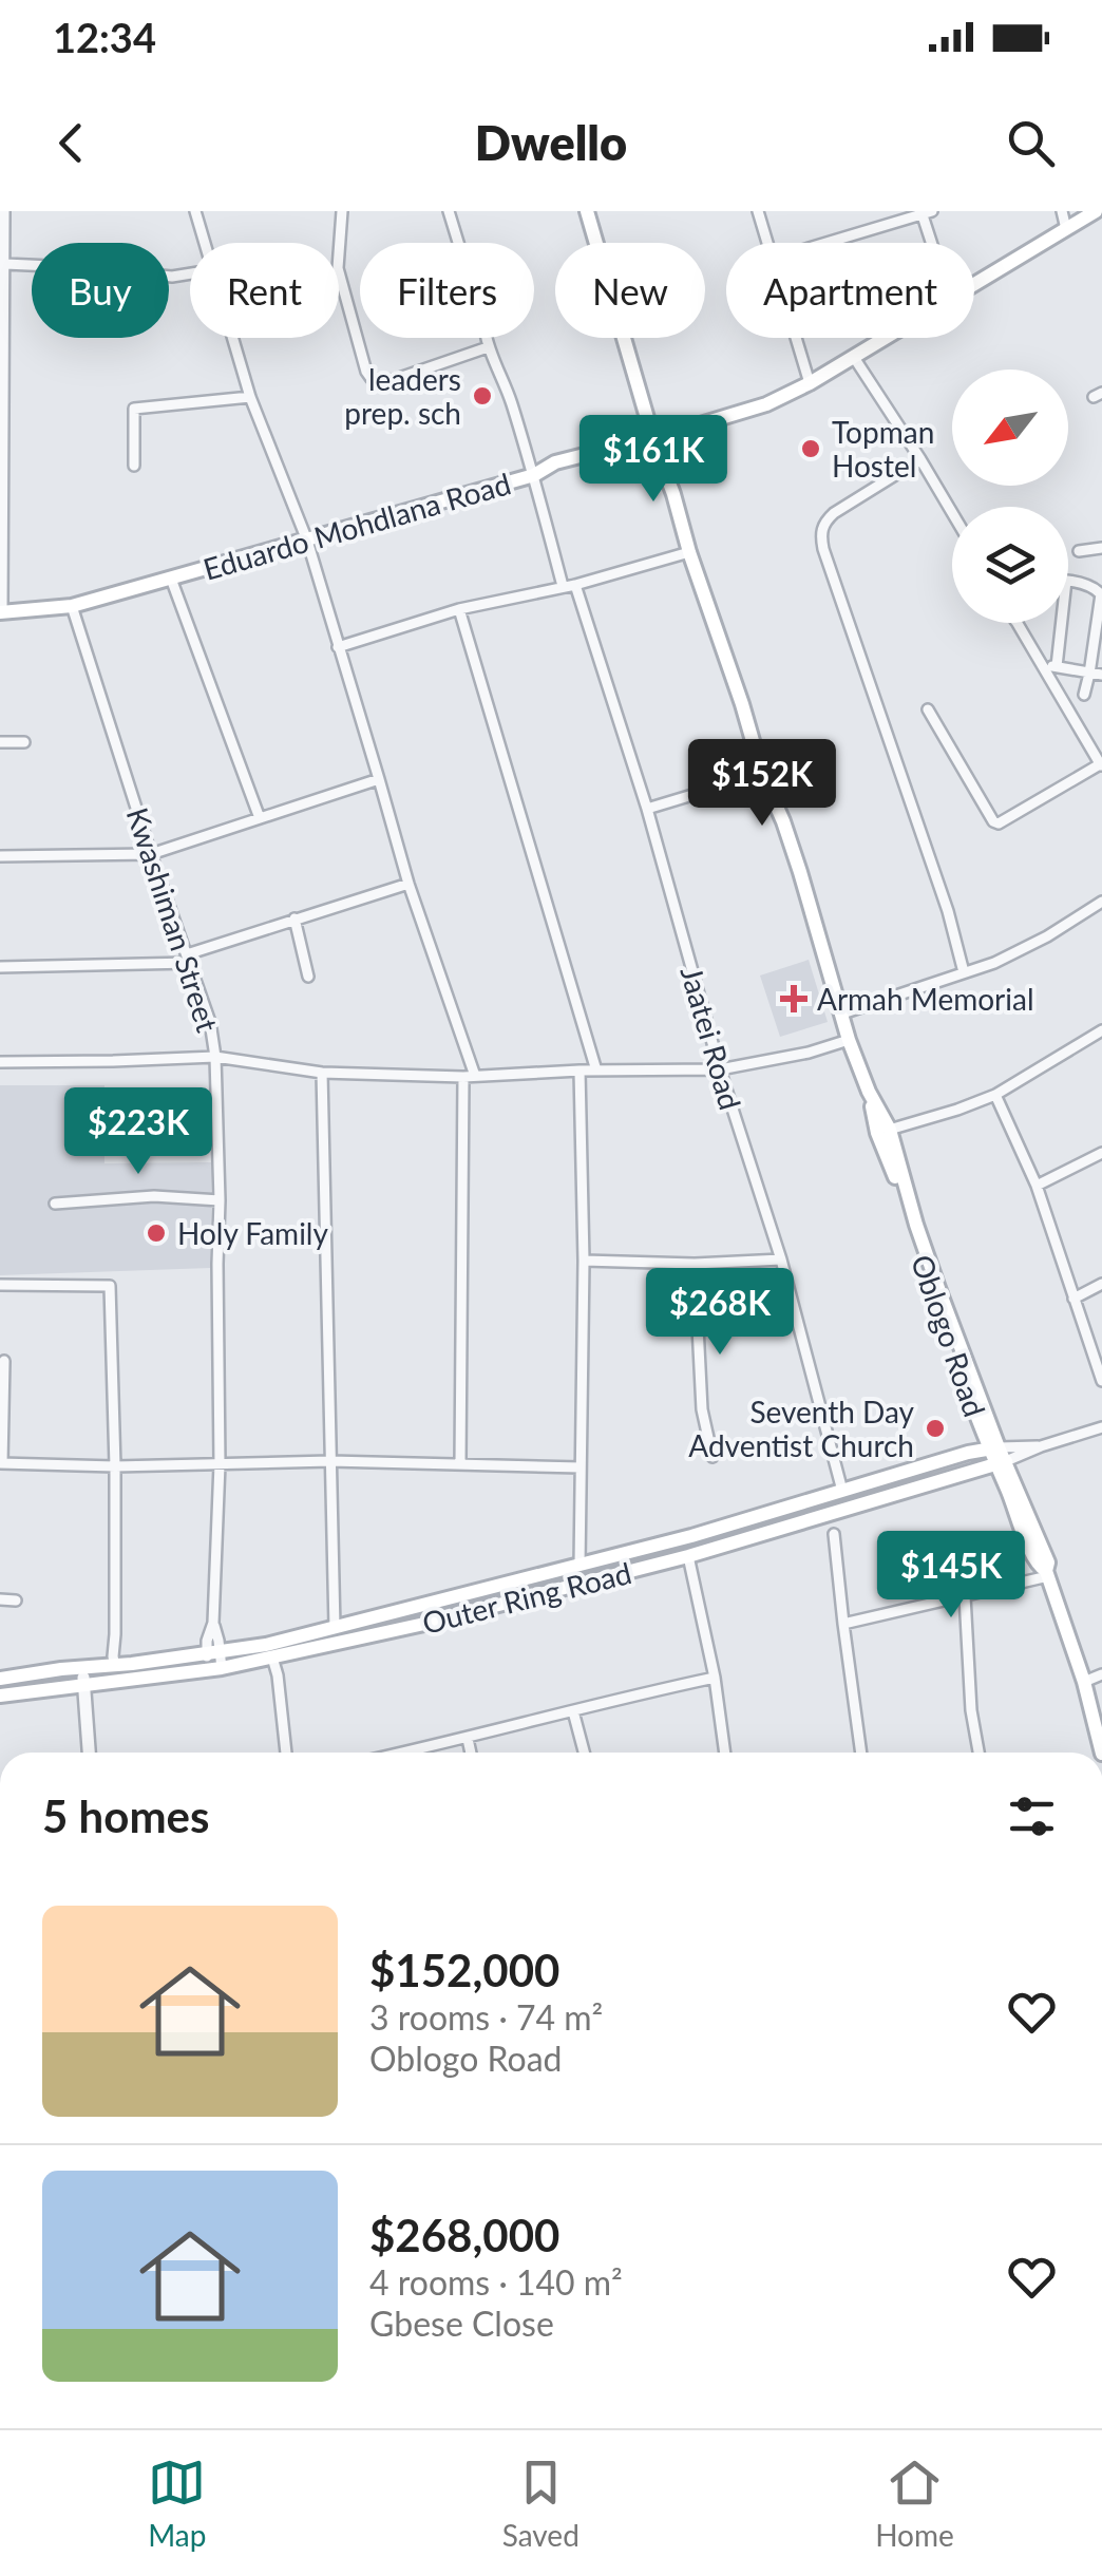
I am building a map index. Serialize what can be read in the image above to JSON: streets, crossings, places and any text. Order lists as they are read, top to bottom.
{
  "streets": {
    "main road": ["Eduardo Mohdlana Road", "Oblogo Road", "Outer Ring Road"],
    "street": ["Kwashiman Street", "Jaatei Road"]
  },
  "crossings": [
    ["Eduardo Mohdlana Road", "Kwashiman Street"],
    ["Eduardo Mohdlana Road", "Jaatei Road"],
    ["Eduardo Mohdlana Road", "Oblogo Road"],
    ["Kwashiman Street", "Outer Ring Road"],
    ["Jaatei Road", "Outer Ring Road"],
    ["Oblogo Road", "Outer Ring Road"]
  ],
  "places": {
    "other": [
      "leaders prep. sch",
      "Topman Hostel",
      "Holy Family",
      "Seventh Day Adventist Church"
    ],
    "health": ["Armah Memorial"]
  },
  "north": "bottom left",
  "page": {
    "status": "12:34",
    "header": "Dwello",
    "chip": [
      "Buy",
      "Rent",
      "Filters",
      "New",
      "Apartment"
    ],
    "price": [
      "$161K",
      "$152K",
      "$223K",
      "$268K",
      "$145K"
    ],
    "heading": "5 homes",
    "list": [
      {
        "name": "$152,000",
        "note": "3 rooms · 74 m² · Oblogo Road"
      },
      {
        "name": "$268,000",
        "note": "4 rooms · 140 m² · Gbese Close"
      }
    ],
    "tabs": ["Map", "Saved", "Home"]
  }
}
